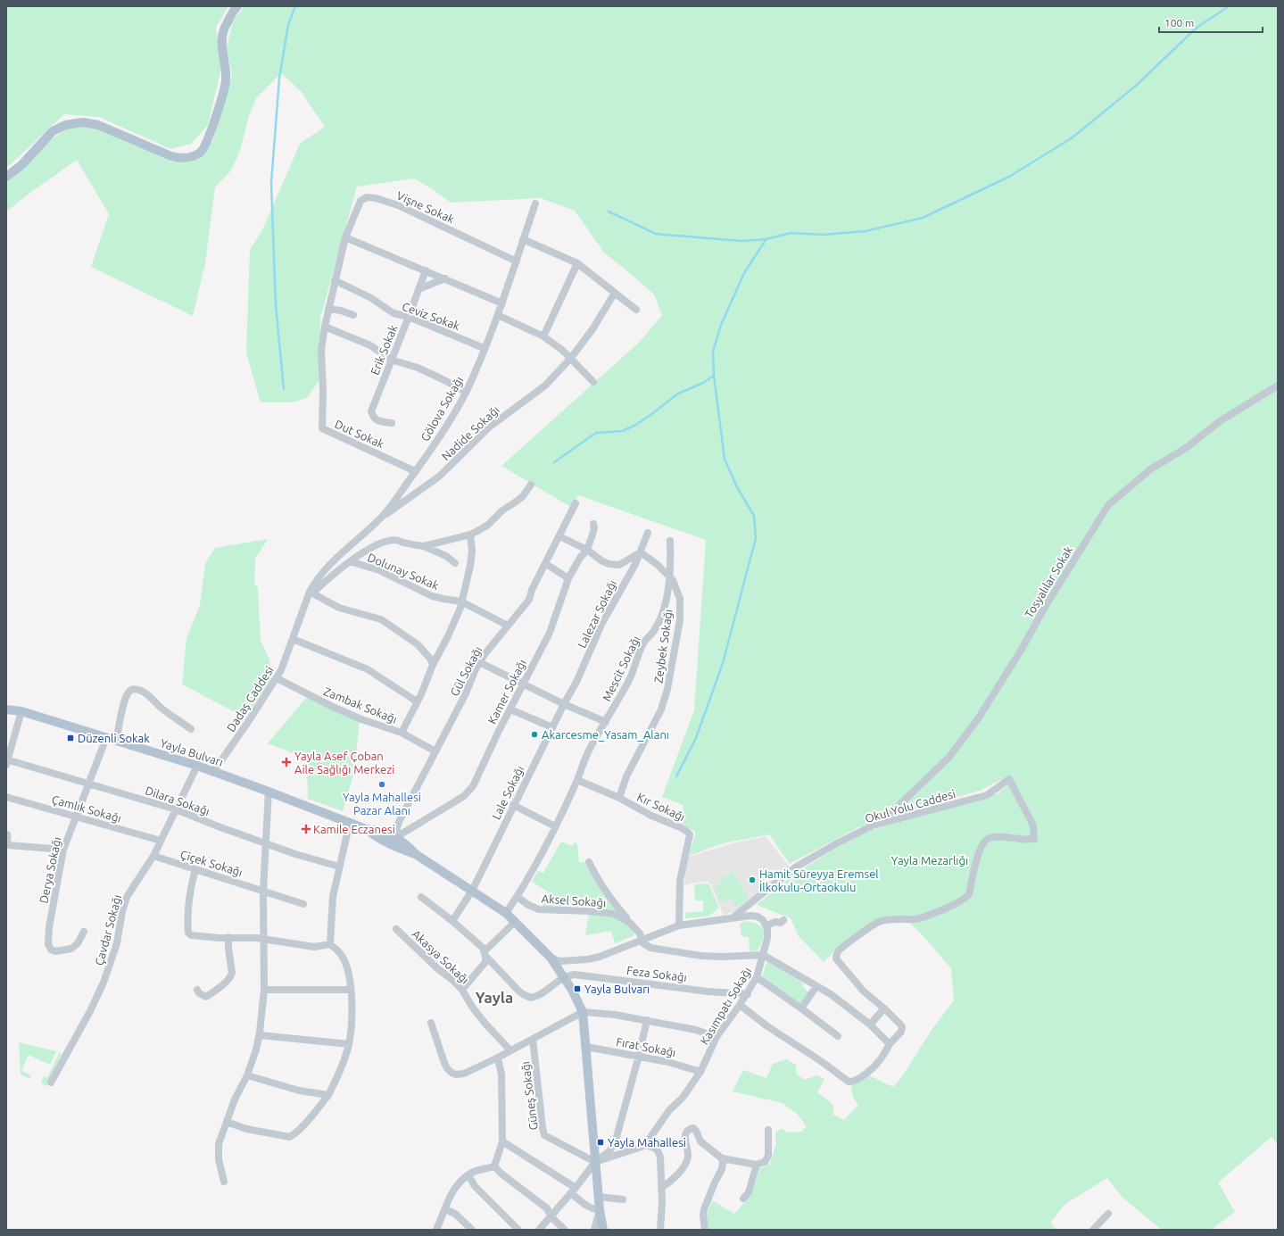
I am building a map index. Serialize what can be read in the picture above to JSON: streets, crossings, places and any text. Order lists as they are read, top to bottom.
{
  "streets": {
    "main road": ["Yayla Bulvarı"],
    "street": [
      "Vişne Sokak",
      "Ceviz Sokak",
      "Erik Sokak",
      "Gölova Sokağı",
      "Nadide Sokağı",
      "Dut Sokak",
      "Dolunay Sokak",
      "Tosyalılar Sokak",
      "Lalezar Sokağı",
      "Zeybek Sokağı",
      "Mescit Sokağı",
      "Gül Sokağı",
      "Kamer Sokağı",
      "Dadaş Caddesi",
      "Zambak Sokağı",
      "Lale Sokağı",
      "Dilara Sokağı",
      "Okul Yolu Caddesi",
      "Kır Sokağı",
      "Çamlık Sokağı",
      "Çiçek Sokağı",
      "Derya Sokağı",
      "Aksel Sokağı",
      "Çavdar Sokağı",
      "Akasya Sokağı",
      "Feza Sokağı",
      "Kasımpatı Sokağı",
      "Fırat Sokağı",
      "Güneş Sokağı"
    ]
  },
  "crossings": [
    ["Vişne Sokak", "Gölova Sokağı"],
    ["Ceviz Sokak", "Erik Sokak"],
    ["Ceviz Sokak", "Gölova Sokağı"],
    ["Gölova Sokağı", "Nadide Sokağı"],
    ["Gölova Sokağı", "Dut Sokak"],
    ["Gölova Sokağı", "Dadaş Caddesi"],
    ["Dolunay Sokak", "Gül Sokağı"],
    ["Dolunay Sokak", "Dadaş Caddesi"],
    ["Tosyalılar Sokak", "Okul Yolu Caddesi"],
    ["Lalezar Sokağı", "Zeybek Sokağı"],
    ["Lalezar Sokağı", "Lale Sokağı"],
    ["Zeybek Sokağı", "Mescit Sokağı"],
    ["Zeybek Sokağı", "Kır Sokağı"],
    ["Mescit Sokağı", "Yayla Bulvarı"],
    ["Mescit Sokağı", "Kır Sokağı"],
    ["Mescit Sokağı", "Aksel Sokağı"],
    ["Gül Sokağı", "Kamer Sokağı"],
    ["Gül Sokağı", "Zambak Sokağı"],
    ["Gül Sokağı", "Yayla Bulvarı"],
    ["Kamer Sokağı", "Yayla Bulvarı"],
    ["Dadaş Caddesi", "Zambak Sokağı"],
    ["Dadaş Caddesi", "Yayla Bulvarı"],
    ["Yayla Bulvarı", "Lale Sokağı"],
    ["Yayla Bulvarı", "Derya Sokağı"],
    ["Yayla Bulvarı", "Çavdar Sokağı"],
    ["Yayla Bulvarı", "Feza Sokağı"],
    ["Yayla Bulvarı", "Fırat Sokağı"],
    ["Yayla Bulvarı", "Güneş Sokağı"],
    ["Dilara Sokağı", "Derya Sokağı"],
    ["Dilara Sokağı", "Çavdar Sokağı"],
    ["Çamlık Sokağı", "Derya Sokağı"],
    ["Çamlık Sokağı", "Çavdar Sokağı"],
    ["Çiçek Sokağı", "Çavdar Sokağı"],
    ["Feza Sokağı", "Kasımpatı Sokağı"],
    ["Kasımpatı Sokağı", "Fırat Sokağı"]
  ],
  "districts": ["Yayla"],
  "parks": ["Yayla Mezarlığı"],
  "places": {
    "other": ["Akarcesme_Yasam_Alanı", "Yayla Mahallesi Pazar Alanı", "Hamit Süreyya Eremsel İlkokulu-Ortaokulu"],
    "transit": ["Düzenli Sokak", "Yayla Bulvarı", "Yayla Mahallesi"],
    "health": ["Yayla Asef Çoban Aile Sağlığı Merkezi", "Kamile Eczanesi"]
  },
  "scale_bar": "100 m"
}
